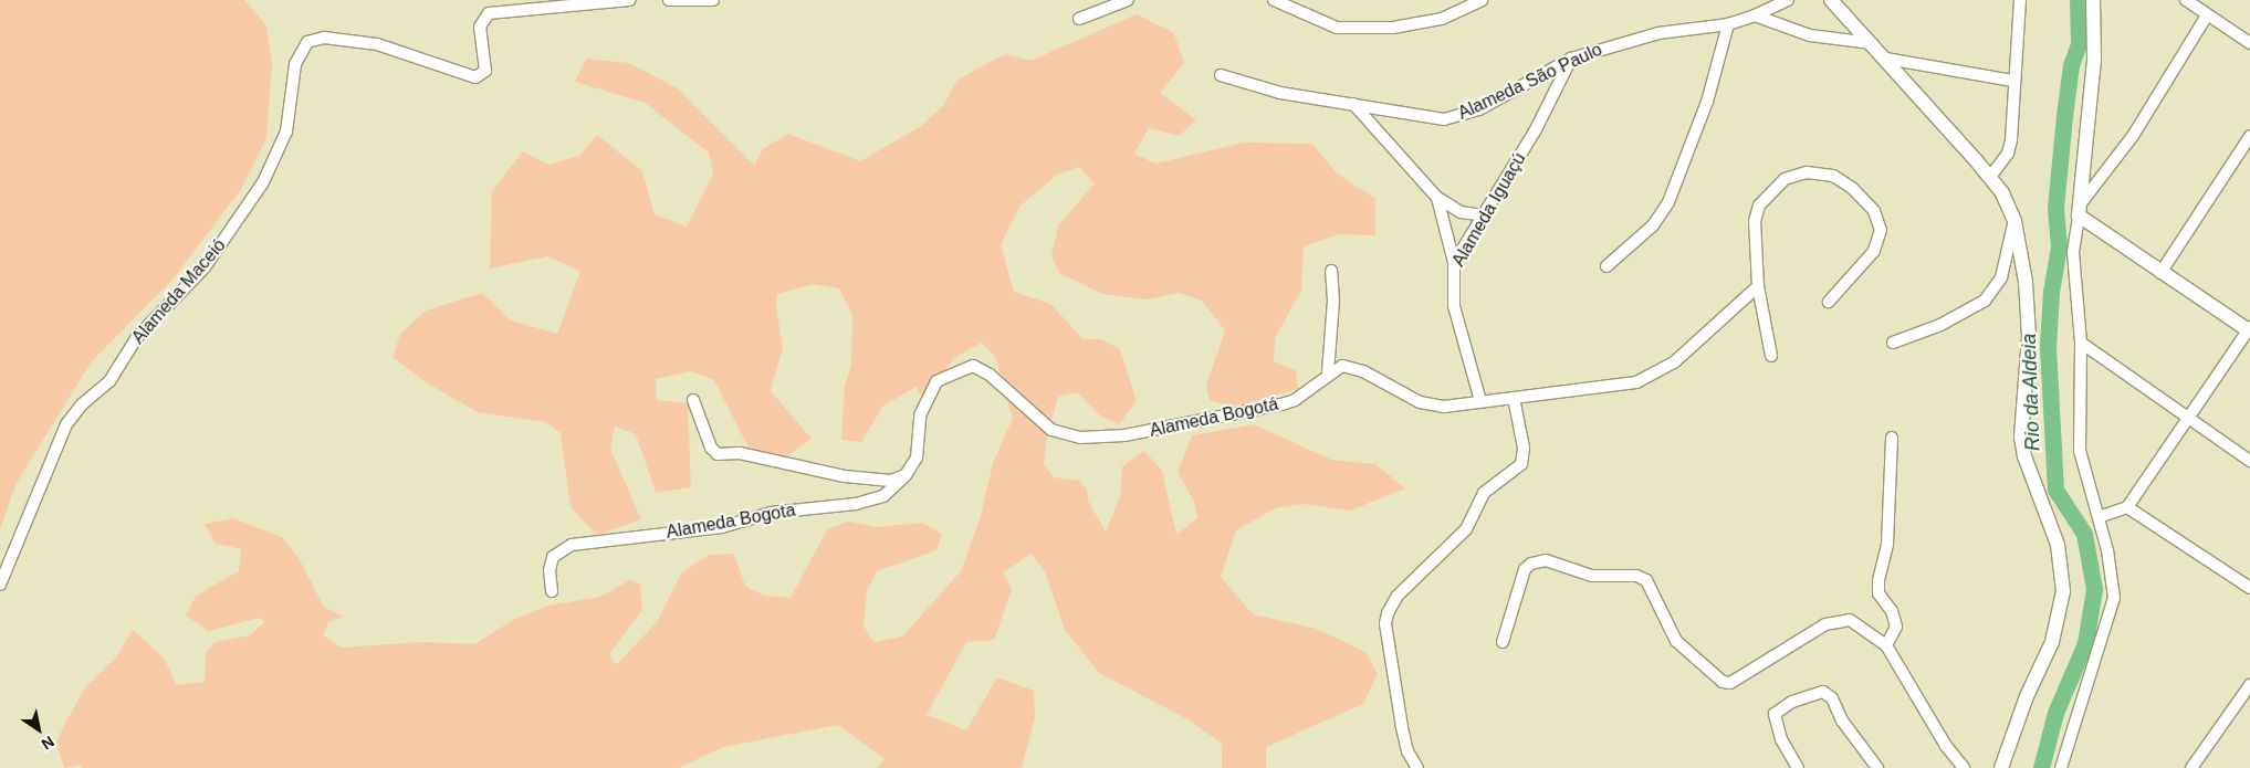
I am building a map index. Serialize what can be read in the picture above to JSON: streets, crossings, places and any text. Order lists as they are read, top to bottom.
{
  "streets": {
    "street": [
      "Alameda São Paulo",
      "Alameda Iguaçú",
      "Alameda Maceió",
      "Alameda Bogotá",
      "Alameda Bogota"
    ]
  },
  "crossings": [
    ["Alameda São Paulo", "Alameda Iguaçú"],
    ["Alameda Bogotá", "Alameda Bogota"]
  ],
  "water": ["Rio da Aldeia"],
  "north": "bottom right"
}
